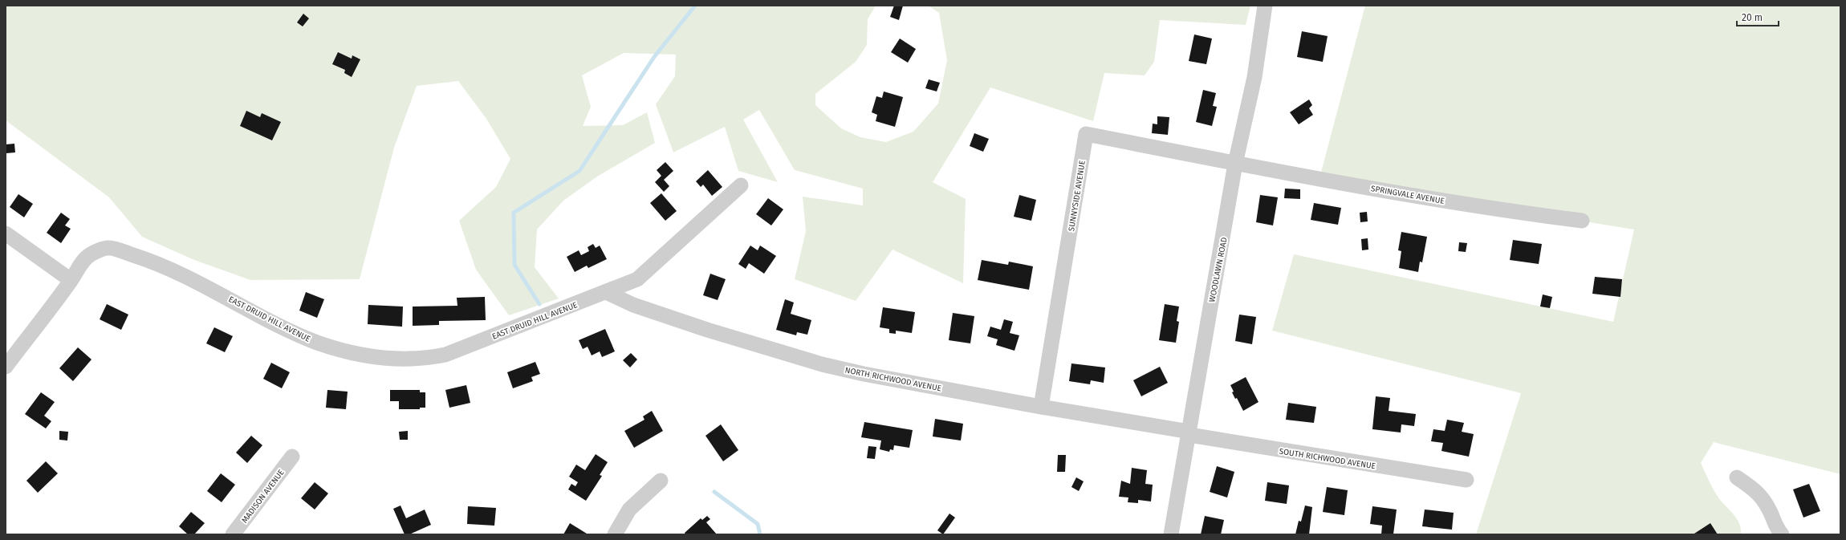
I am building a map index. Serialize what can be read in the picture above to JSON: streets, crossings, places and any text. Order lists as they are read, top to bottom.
{
  "streets": {
    "street": [
      "SPRINGVALE AVENUE",
      "SUNNYSIDE AVENUE",
      "WOODLAWN ROAD",
      "EAST DRUID HILL AVENUE",
      "NORTH RICHWOOD AVENUE",
      "SOUTH RICHWOOD AVENUE",
      "MADISON AVENUE"
    ]
  },
  "crossings": [
    ["SPRINGVALE AVENUE", "SUNNYSIDE AVENUE"],
    ["SPRINGVALE AVENUE", "WOODLAWN ROAD"],
    ["SUNNYSIDE AVENUE", "WOODLAWN ROAD"],
    ["SUNNYSIDE AVENUE", "NORTH RICHWOOD AVENUE"],
    ["WOODLAWN ROAD", "NORTH RICHWOOD AVENUE"],
    ["WOODLAWN ROAD", "SOUTH RICHWOOD AVENUE"],
    ["EAST DRUID HILL AVENUE", "NORTH RICHWOOD AVENUE"],
    ["NORTH RICHWOOD AVENUE", "SOUTH RICHWOOD AVENUE"]
  ],
  "scale_bar": "20 m"
}
